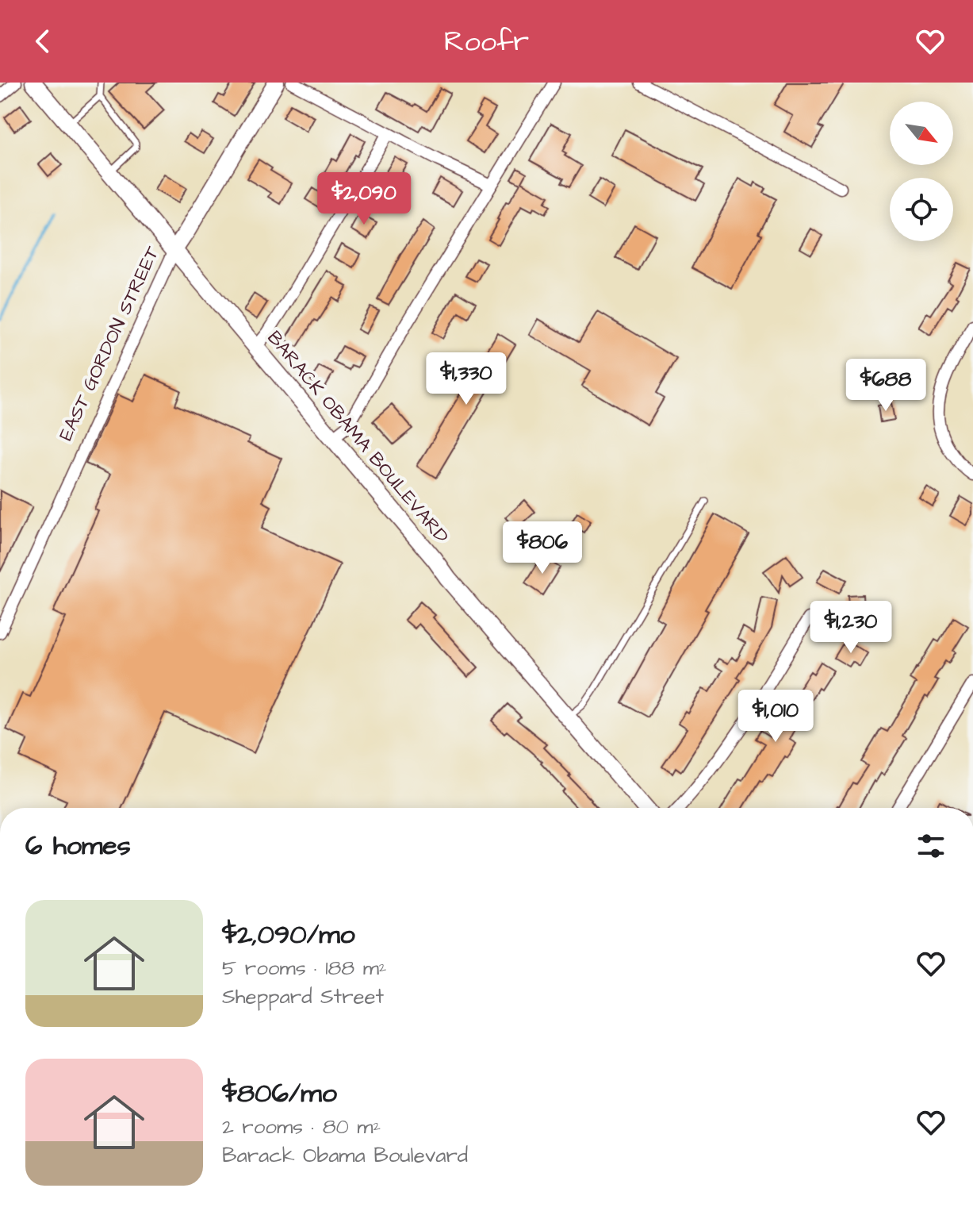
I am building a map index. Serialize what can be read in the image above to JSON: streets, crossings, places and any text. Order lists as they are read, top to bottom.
{
  "streets": {
    "main road": ["EAST GORDON STREET", "BARACK OBAMA BOULEVARD"]
  },
  "crossings": [
    ["EAST GORDON STREET", "BARACK OBAMA BOULEVARD"]
  ],
  "north": "bottom right",
  "page": {
    "header": "Roofr",
    "price": [
      "$2,090",
      "$1,330",
      "$688",
      "$806",
      "$1,230",
      "$1,010"
    ],
    "heading": "6 homes",
    "list": [
      {
        "name": "$2,090/mo",
        "note": "5 rooms · 188 m² · Sheppard Street"
      },
      {
        "name": "$806/mo",
        "note": "2 rooms · 80 m² · Barack Obama Boulevard"
      }
    ]
  }
}
